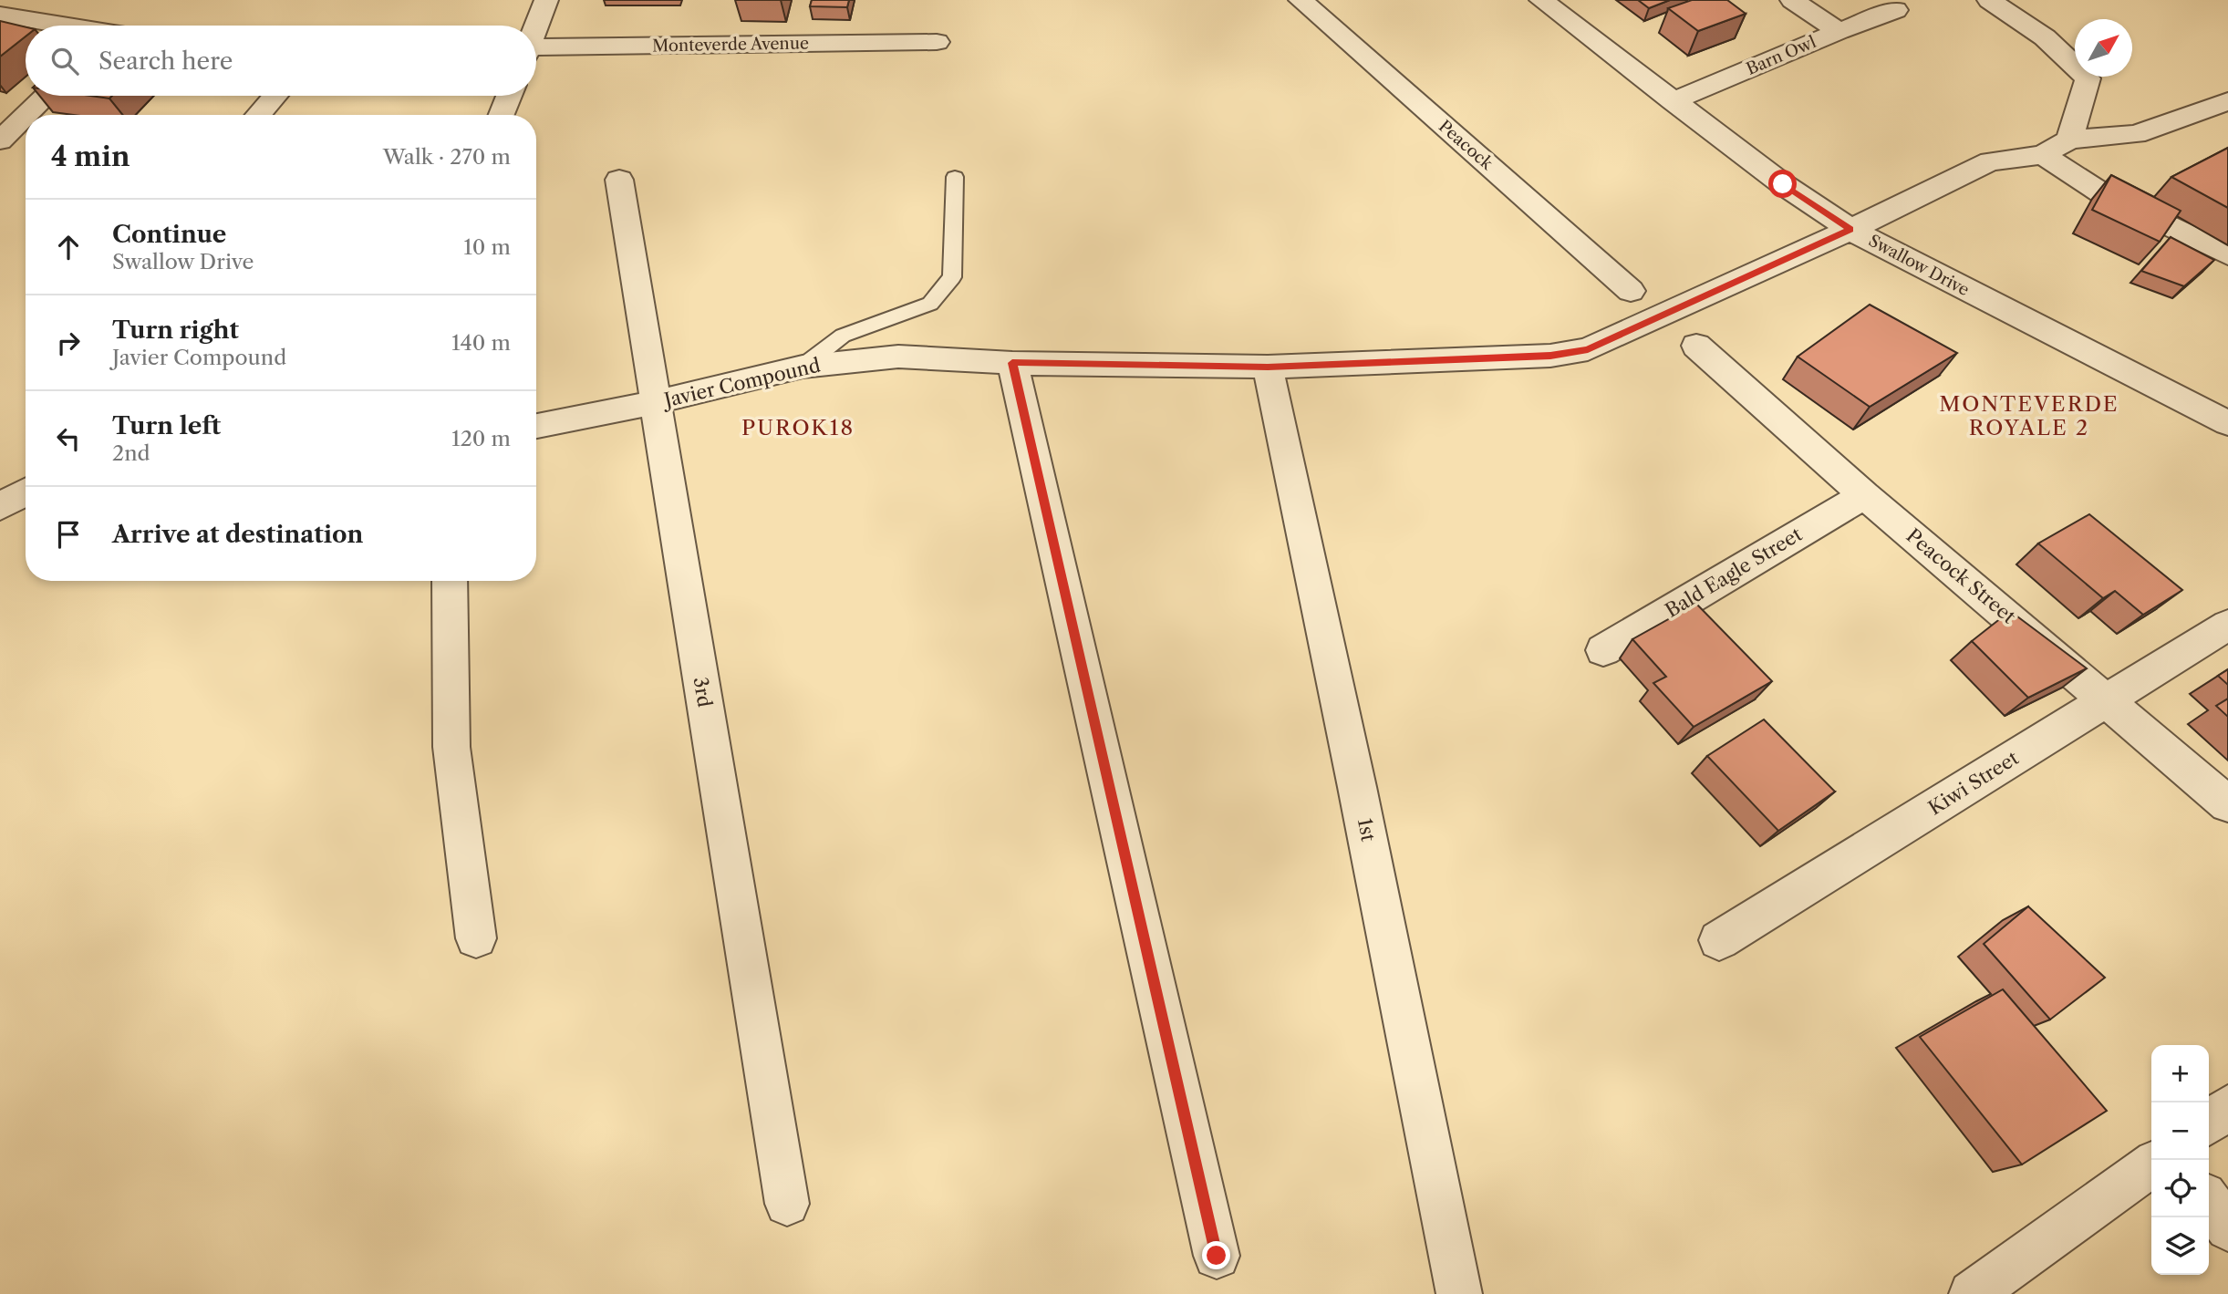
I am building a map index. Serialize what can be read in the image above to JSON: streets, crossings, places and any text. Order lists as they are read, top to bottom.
{
  "streets": {
    "street": [
      "Monteverde Avenue",
      "Barn Owl",
      "Peacock",
      "Swallow Drive",
      "Javier Compound",
      "Bald Eagle Street",
      "Peacock Street",
      "3rd",
      "Kiwi Street",
      "1st"
    ]
  },
  "crossings": [
    ["Barn Owl", "Swallow Drive"],
    ["Swallow Drive", "Javier Compound"],
    ["Javier Compound", "3rd"],
    ["Javier Compound", "1st"],
    ["Bald Eagle Street", "Peacock Street"],
    ["Peacock Street", "Kiwi Street"]
  ],
  "districts": ["MONTEVERDE ROYALE 2", "PUROK18"],
  "north": "top right",
  "page": {
    "search": "Search here",
    "heading": ["4 min", "Walk · 270 m"],
    "list": [
      ["Continue", "Swallow Drive", "10 m"],
      ["Turn right", "Javier Compound", "140 m"],
      ["Turn left", "2nd", "120 m"],
      "Arrive at destination"
    ],
    "map_buttons": ["+", "−"]
  }
}
